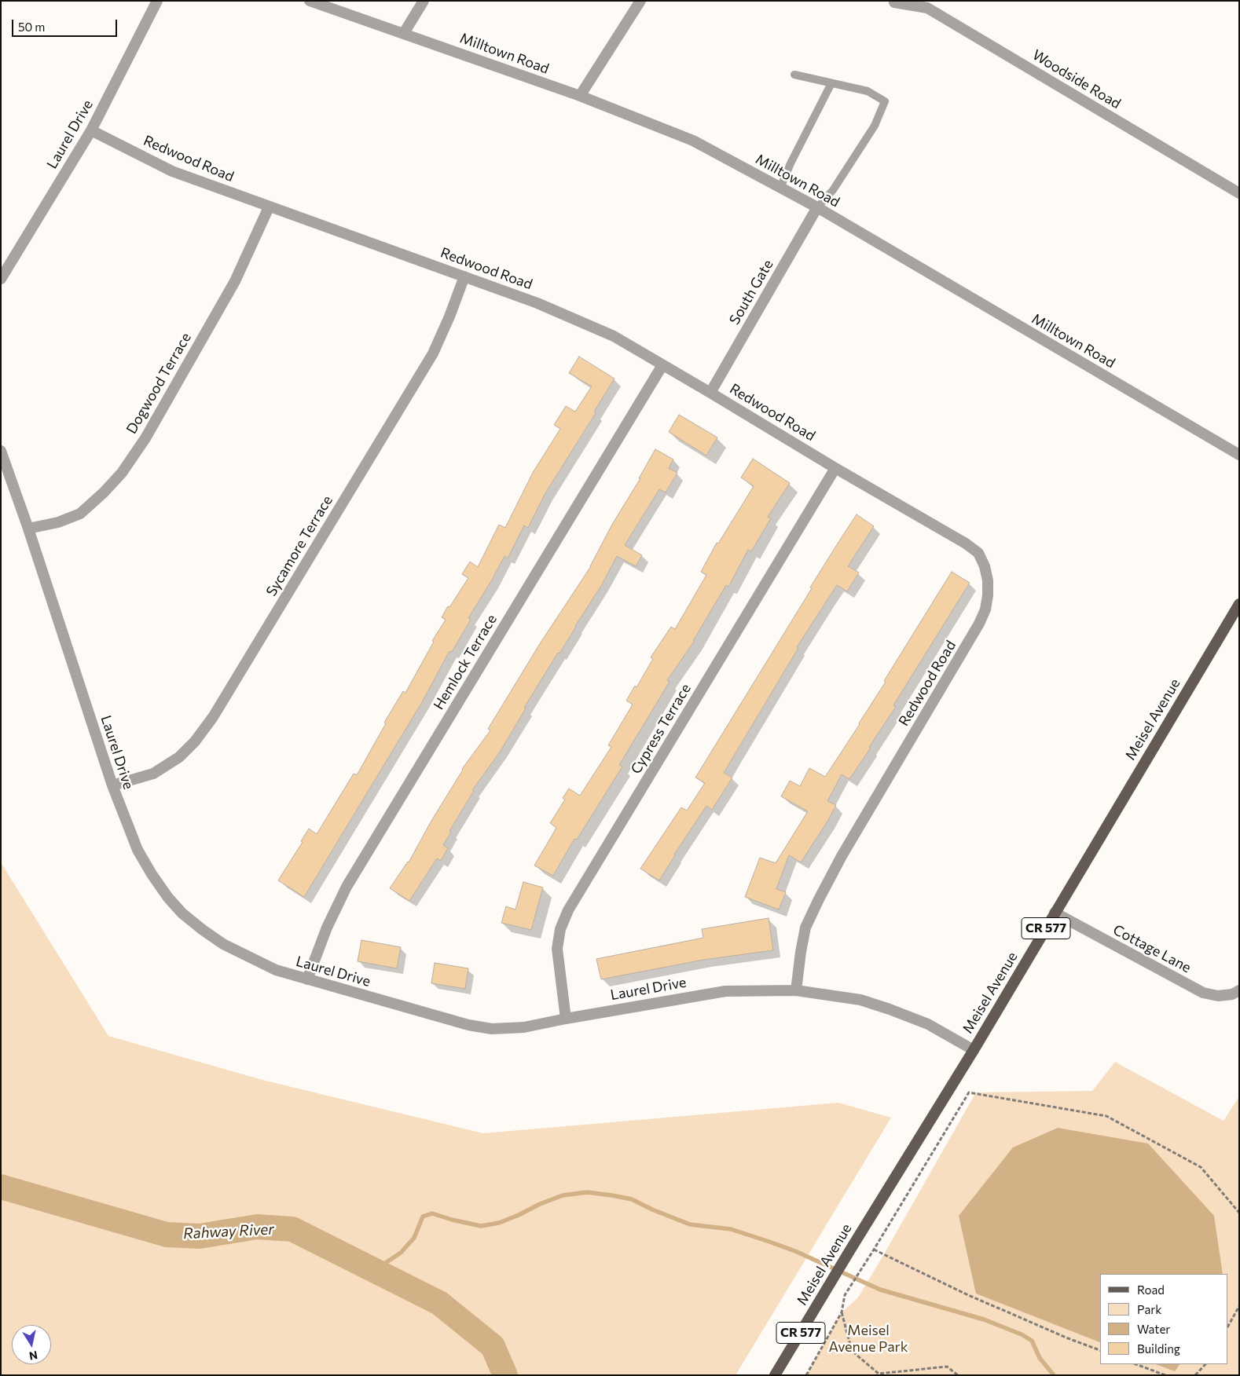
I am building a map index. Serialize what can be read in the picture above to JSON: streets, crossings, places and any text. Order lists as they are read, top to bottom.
{
  "streets": {
    "main road": ["Meisel Avenue", "CR 577"],
    "street": [
      "Milltown Road",
      "Woodside Road",
      "Laurel Drive",
      "Redwood Road",
      "South Gate",
      "Dogwood Terrace",
      "Sycamore Terrace",
      "Hemlock Terrace",
      "Cypress Terrace",
      "Cottage Lane"
    ]
  },
  "crossings": [
    ["Milltown Road", "South Gate"],
    ["Laurel Drive", "Redwood Road"],
    ["Laurel Drive", "Dogwood Terrace"],
    ["Laurel Drive", "Sycamore Terrace"],
    ["Laurel Drive", "Hemlock Terrace"],
    ["Laurel Drive", "Meisel Avenue"],
    ["Laurel Drive", "Cypress Terrace"],
    ["Redwood Road", "South Gate"],
    ["Redwood Road", "Dogwood Terrace"],
    ["Redwood Road", "Sycamore Terrace"],
    ["Redwood Road", "Hemlock Terrace"],
    ["Redwood Road", "Cypress Terrace"],
    ["Meisel Avenue", "Cottage Lane"]
  ],
  "water": ["Rahway River"],
  "parks": ["Meisel Avenue Park"],
  "legend": [
    "Road",
    "Park",
    "Water",
    "Building"
  ],
  "scale_bar": "50 m",
  "north": "bottom"
}
